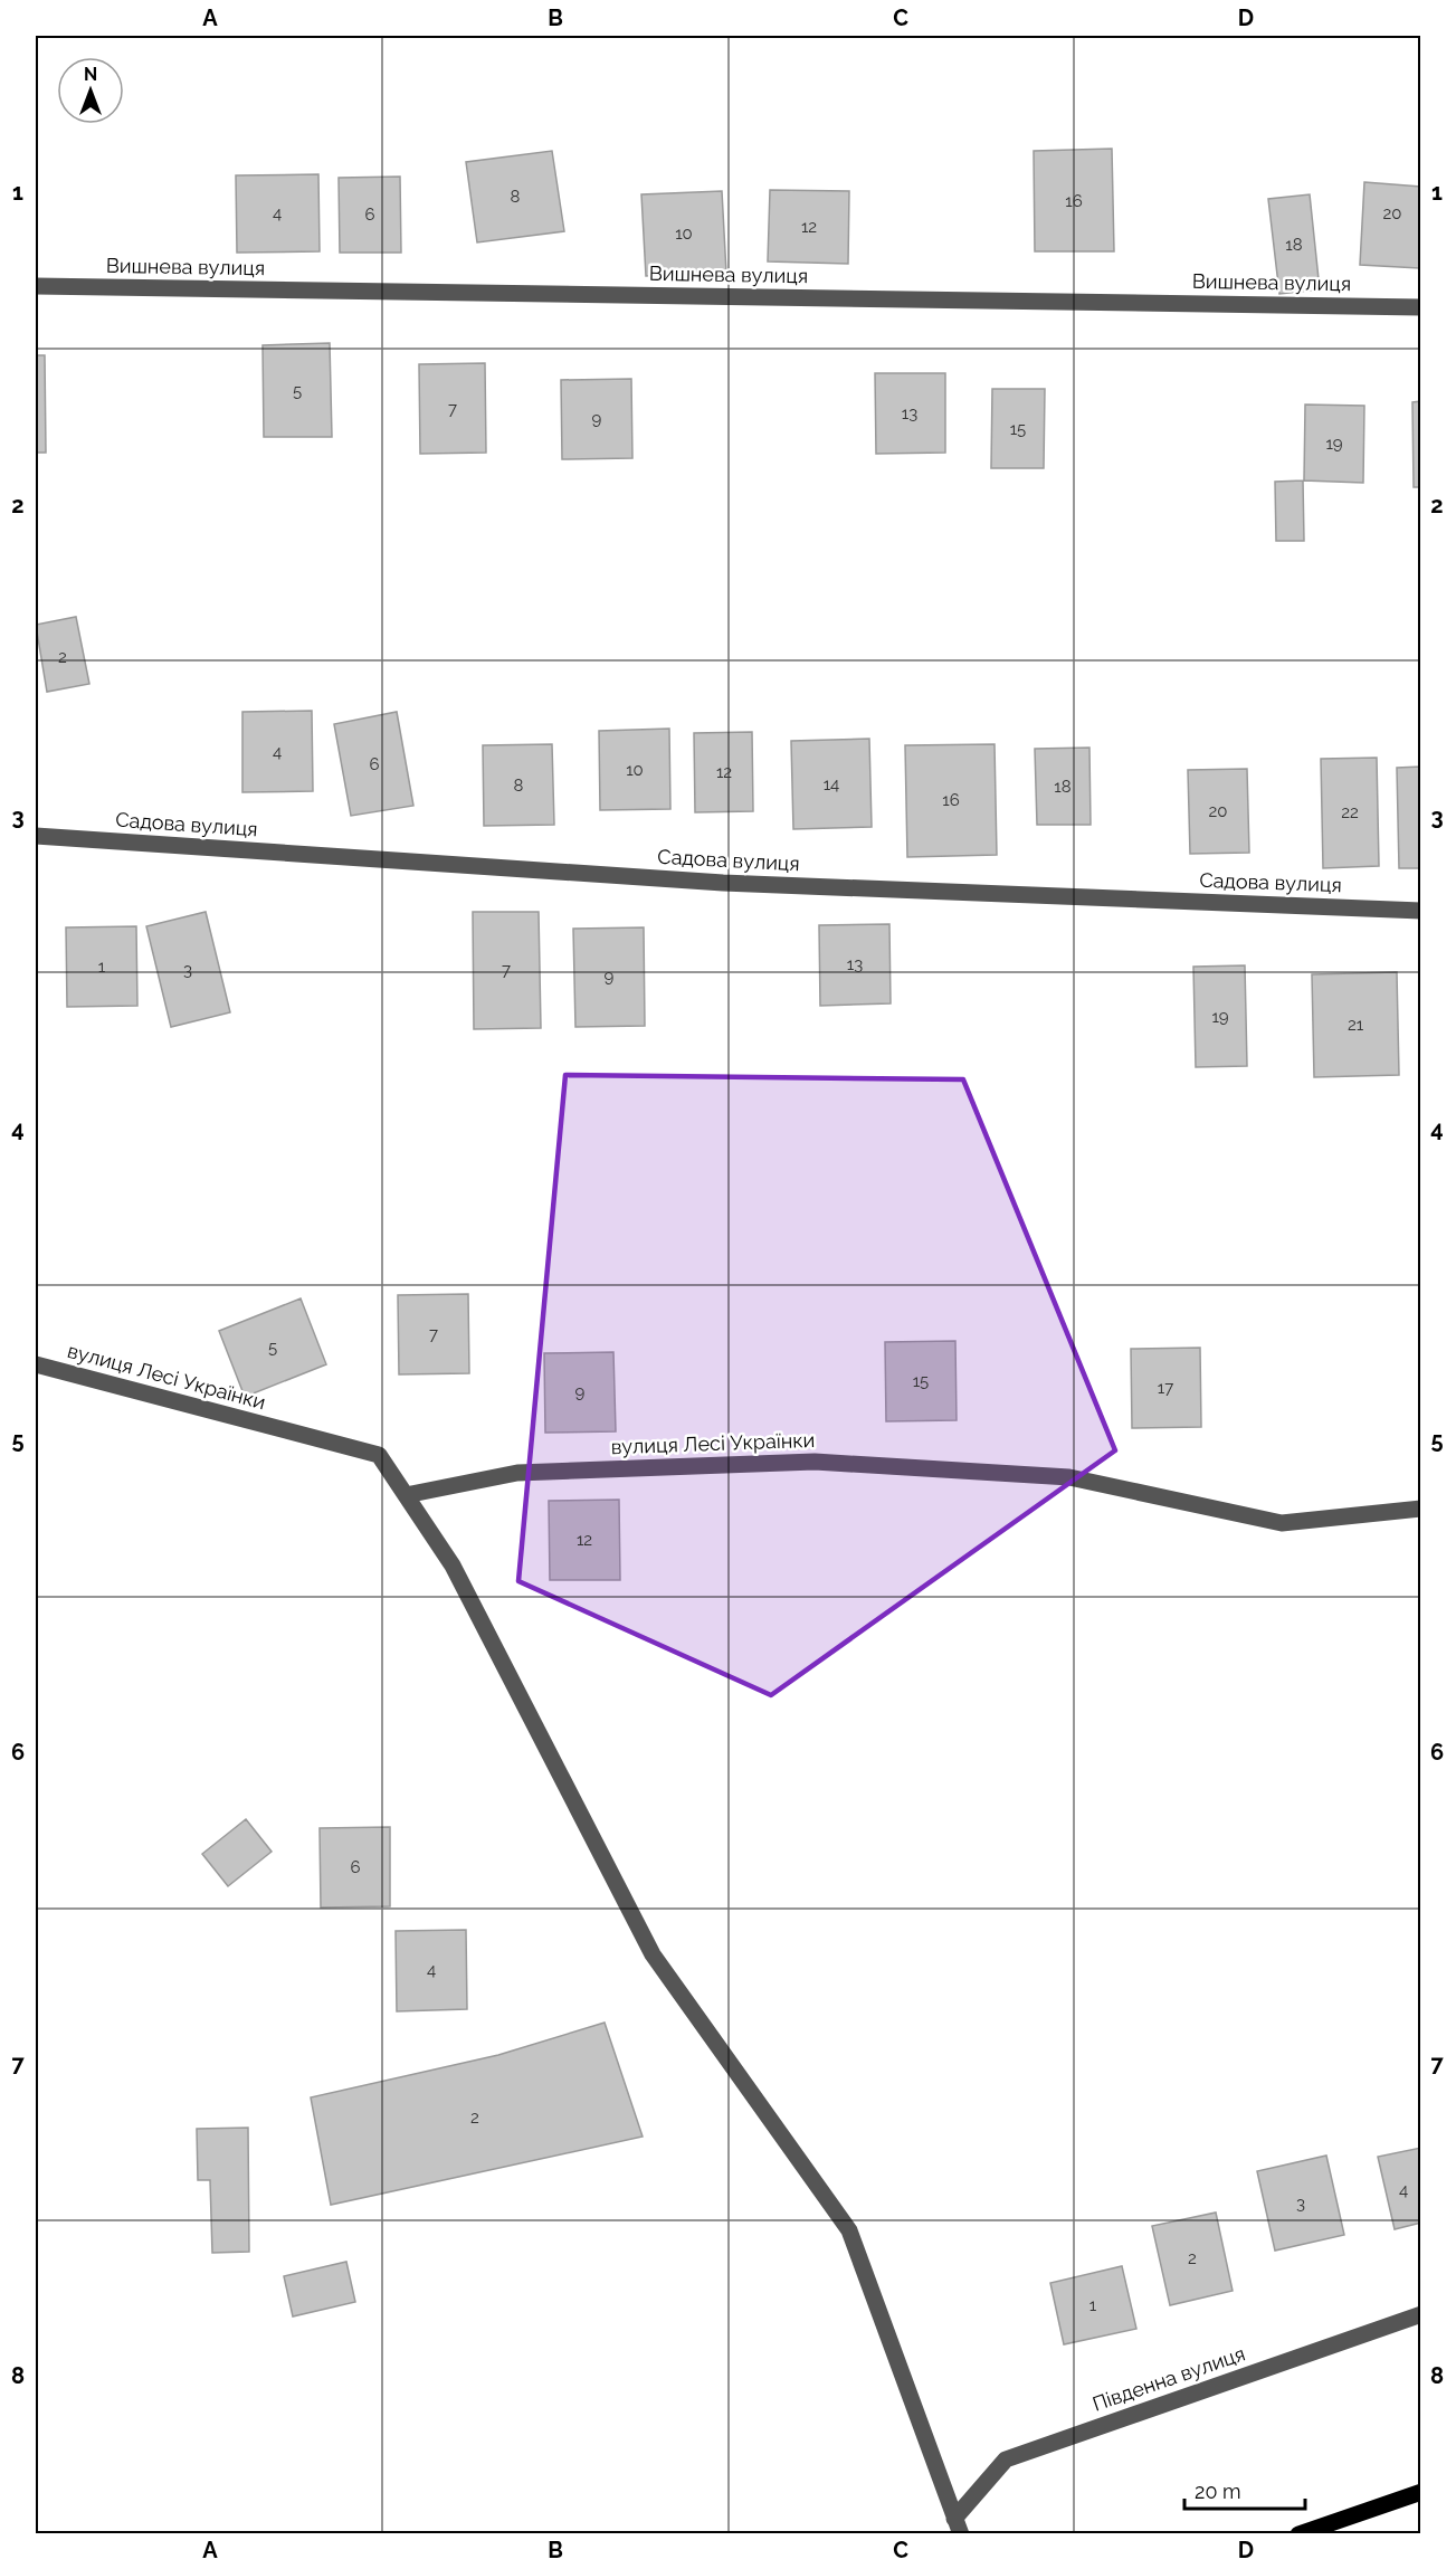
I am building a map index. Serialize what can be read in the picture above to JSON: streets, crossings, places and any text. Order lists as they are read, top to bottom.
{
  "streets": {
    "street": [
      "Вишнева вулиця",
      "Садова вулиця",
      "вулиця Лесі Українки",
      "Південна вулиця"
    ]
  },
  "house_numbers": [
    "8",
    "16",
    "4",
    "20",
    "6",
    "12",
    "10",
    "18",
    "5",
    "7",
    "13",
    "9",
    "15",
    "19",
    "2",
    "4",
    "6",
    "10",
    "12",
    "14",
    "8",
    "18",
    "16",
    "20",
    "22",
    "13",
    "1",
    "3",
    "7",
    "9",
    "19",
    "21",
    "7",
    "5",
    "15",
    "17",
    "9",
    "12",
    "6",
    "4",
    "2",
    "4",
    "3",
    "2",
    "1"
  ],
  "scale_bar": "20 m",
  "north": "top",
  "grid": {
    "columns": [
      "A",
      "B",
      "C",
      "D"
    ],
    "rows": [
      "1",
      "2",
      "3",
      "4",
      "5",
      "6",
      "7",
      "8"
    ]
  }
}
